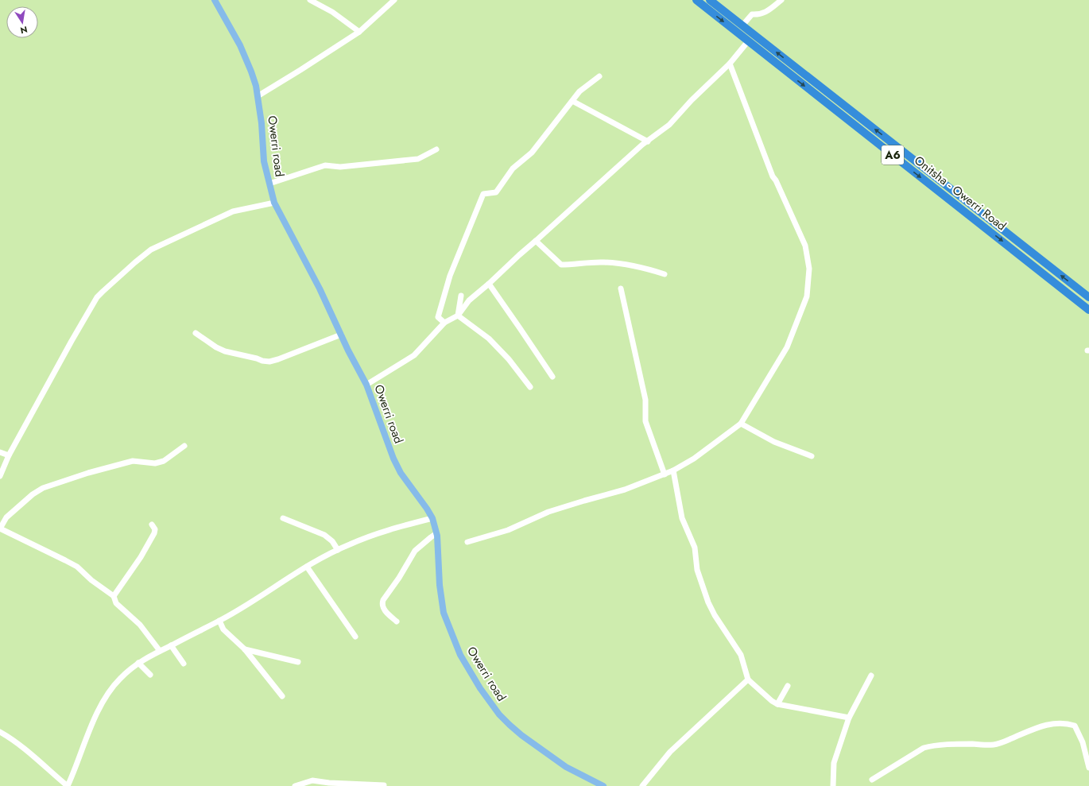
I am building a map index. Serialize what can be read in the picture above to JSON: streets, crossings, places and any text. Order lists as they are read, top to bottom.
{
  "streets": {
    "highway": ["A6", "Onitsha - Owerri Road"],
    "main road": ["Owerri road"]
  },
  "north": "bottom"
}
